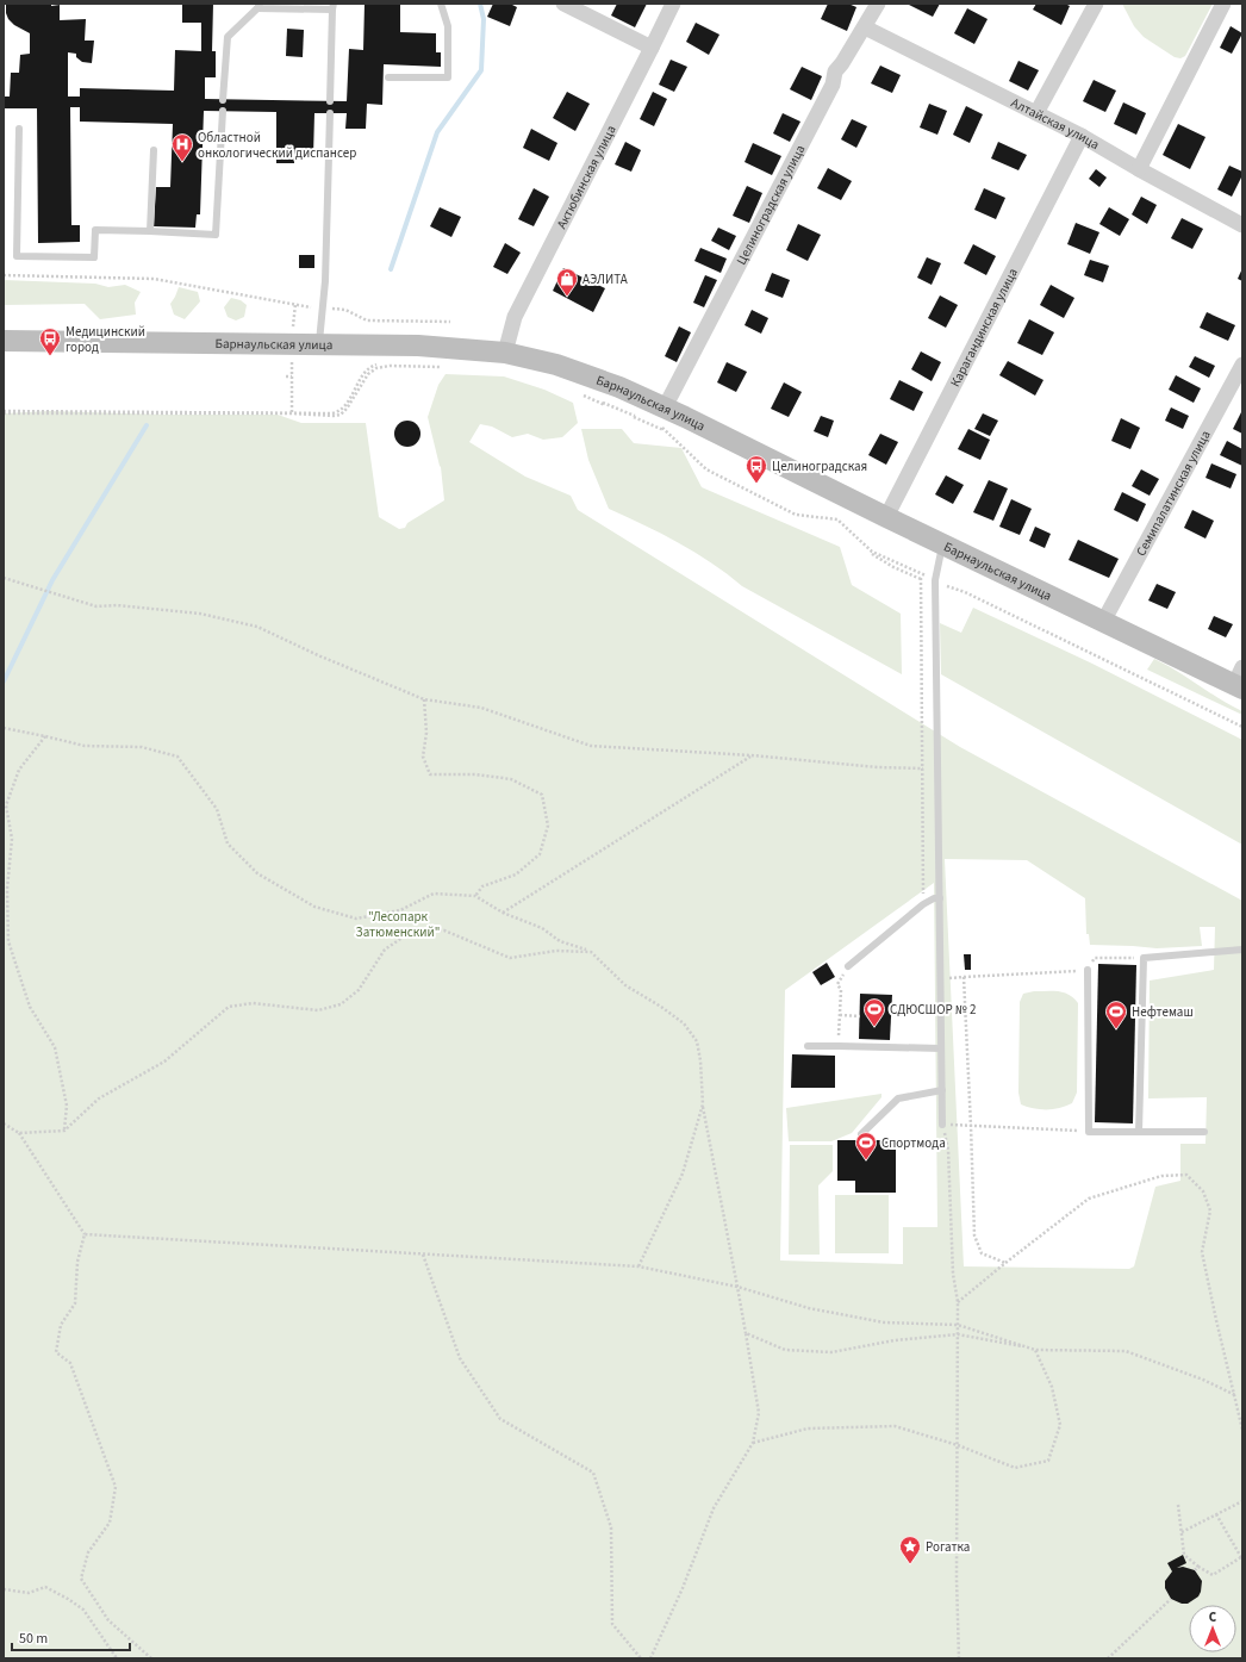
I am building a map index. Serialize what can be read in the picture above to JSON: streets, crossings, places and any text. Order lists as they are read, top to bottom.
{
  "streets": {
    "street": [
      "Алтайская улица",
      "Актюбинская улица",
      "Целиноградская улица",
      "Карагандинская улица",
      "Барнаульская улица",
      "Семипалатинская улица"
    ]
  },
  "crossings": [
    ["Алтайская улица", "Целиноградская улица"],
    ["Алтайская улица", "Карагандинская улица"],
    ["Актюбинская улица", "Барнаульская улица"],
    ["Целиноградская улица", "Барнаульская улица"],
    ["Карагандинская улица", "Барнаульская улица"],
    ["Барнаульская улица", "Семипалатинская улица"]
  ],
  "parks": ["\"Лесопарк Затюменский\""],
  "places": {
    "hospital": ["Областной онкологический диспансер"],
    "shop": ["АЭЛИТА"],
    "bus stop": ["Медицинский город", "Целиноградская"],
    "sports": ["СДЮСШОР № 2", "Нефтемаш", "Спортмода"],
    "place": ["Рогатка"]
  },
  "scale_bar": "50 m",
  "north": "top"
}
